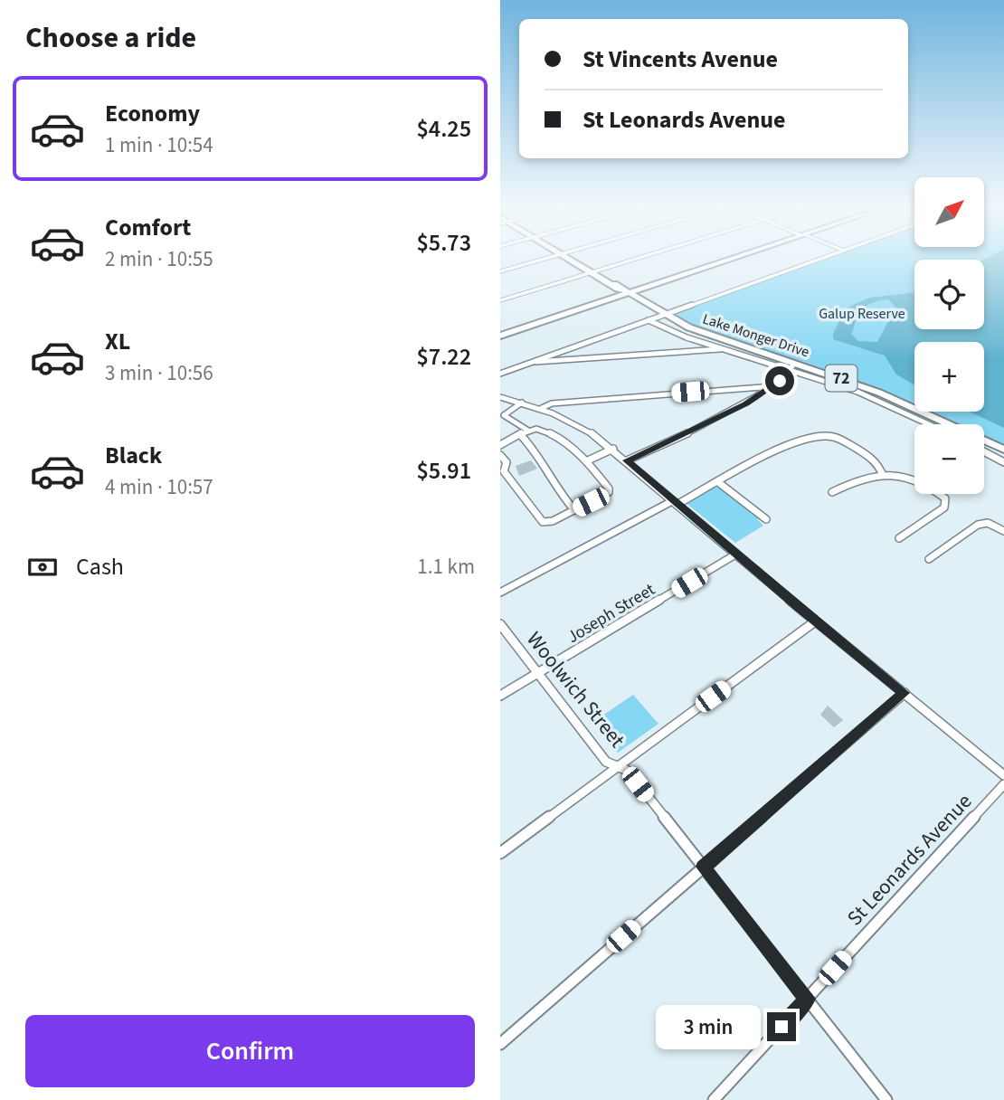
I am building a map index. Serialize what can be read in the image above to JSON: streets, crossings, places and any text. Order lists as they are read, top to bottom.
{
  "streets": {
    "main road": ["Lake Monger Drive", "72"],
    "street": ["Joseph Street", "Woolwich Street", "St Leonards Avenue"]
  },
  "crossings": [
    ["Lake Monger Drive", "72"],
    ["Joseph Street", "Woolwich Street"],
    ["Woolwich Street", "St Leonards Avenue"]
  ],
  "parks": ["Galup Reserve"],
  "north": "top right",
  "page": {
    "heading": "Choose a ride",
    "banner": ["St Vincents Avenue", "St Leonards Avenue"],
    "list": [
      {
        "name": "Economy",
        "note": "1 min · 10:54",
        "value": "$4.25"
      },
      {
        "name": "Comfort",
        "note": "2 min · 10:55",
        "value": "$5.73"
      },
      {
        "name": "XL",
        "note": "3 min · 10:56",
        "value": "$7.22"
      },
      {
        "name": "Black",
        "note": "4 min · 10:57",
        "value": "$5.91"
      }
    ],
    "map_buttons": ["+", "−"],
    "pay": ["Cash", "1.1 km"],
    "buttons": "Confirm",
    "bubble": "3 min"
  }
}
